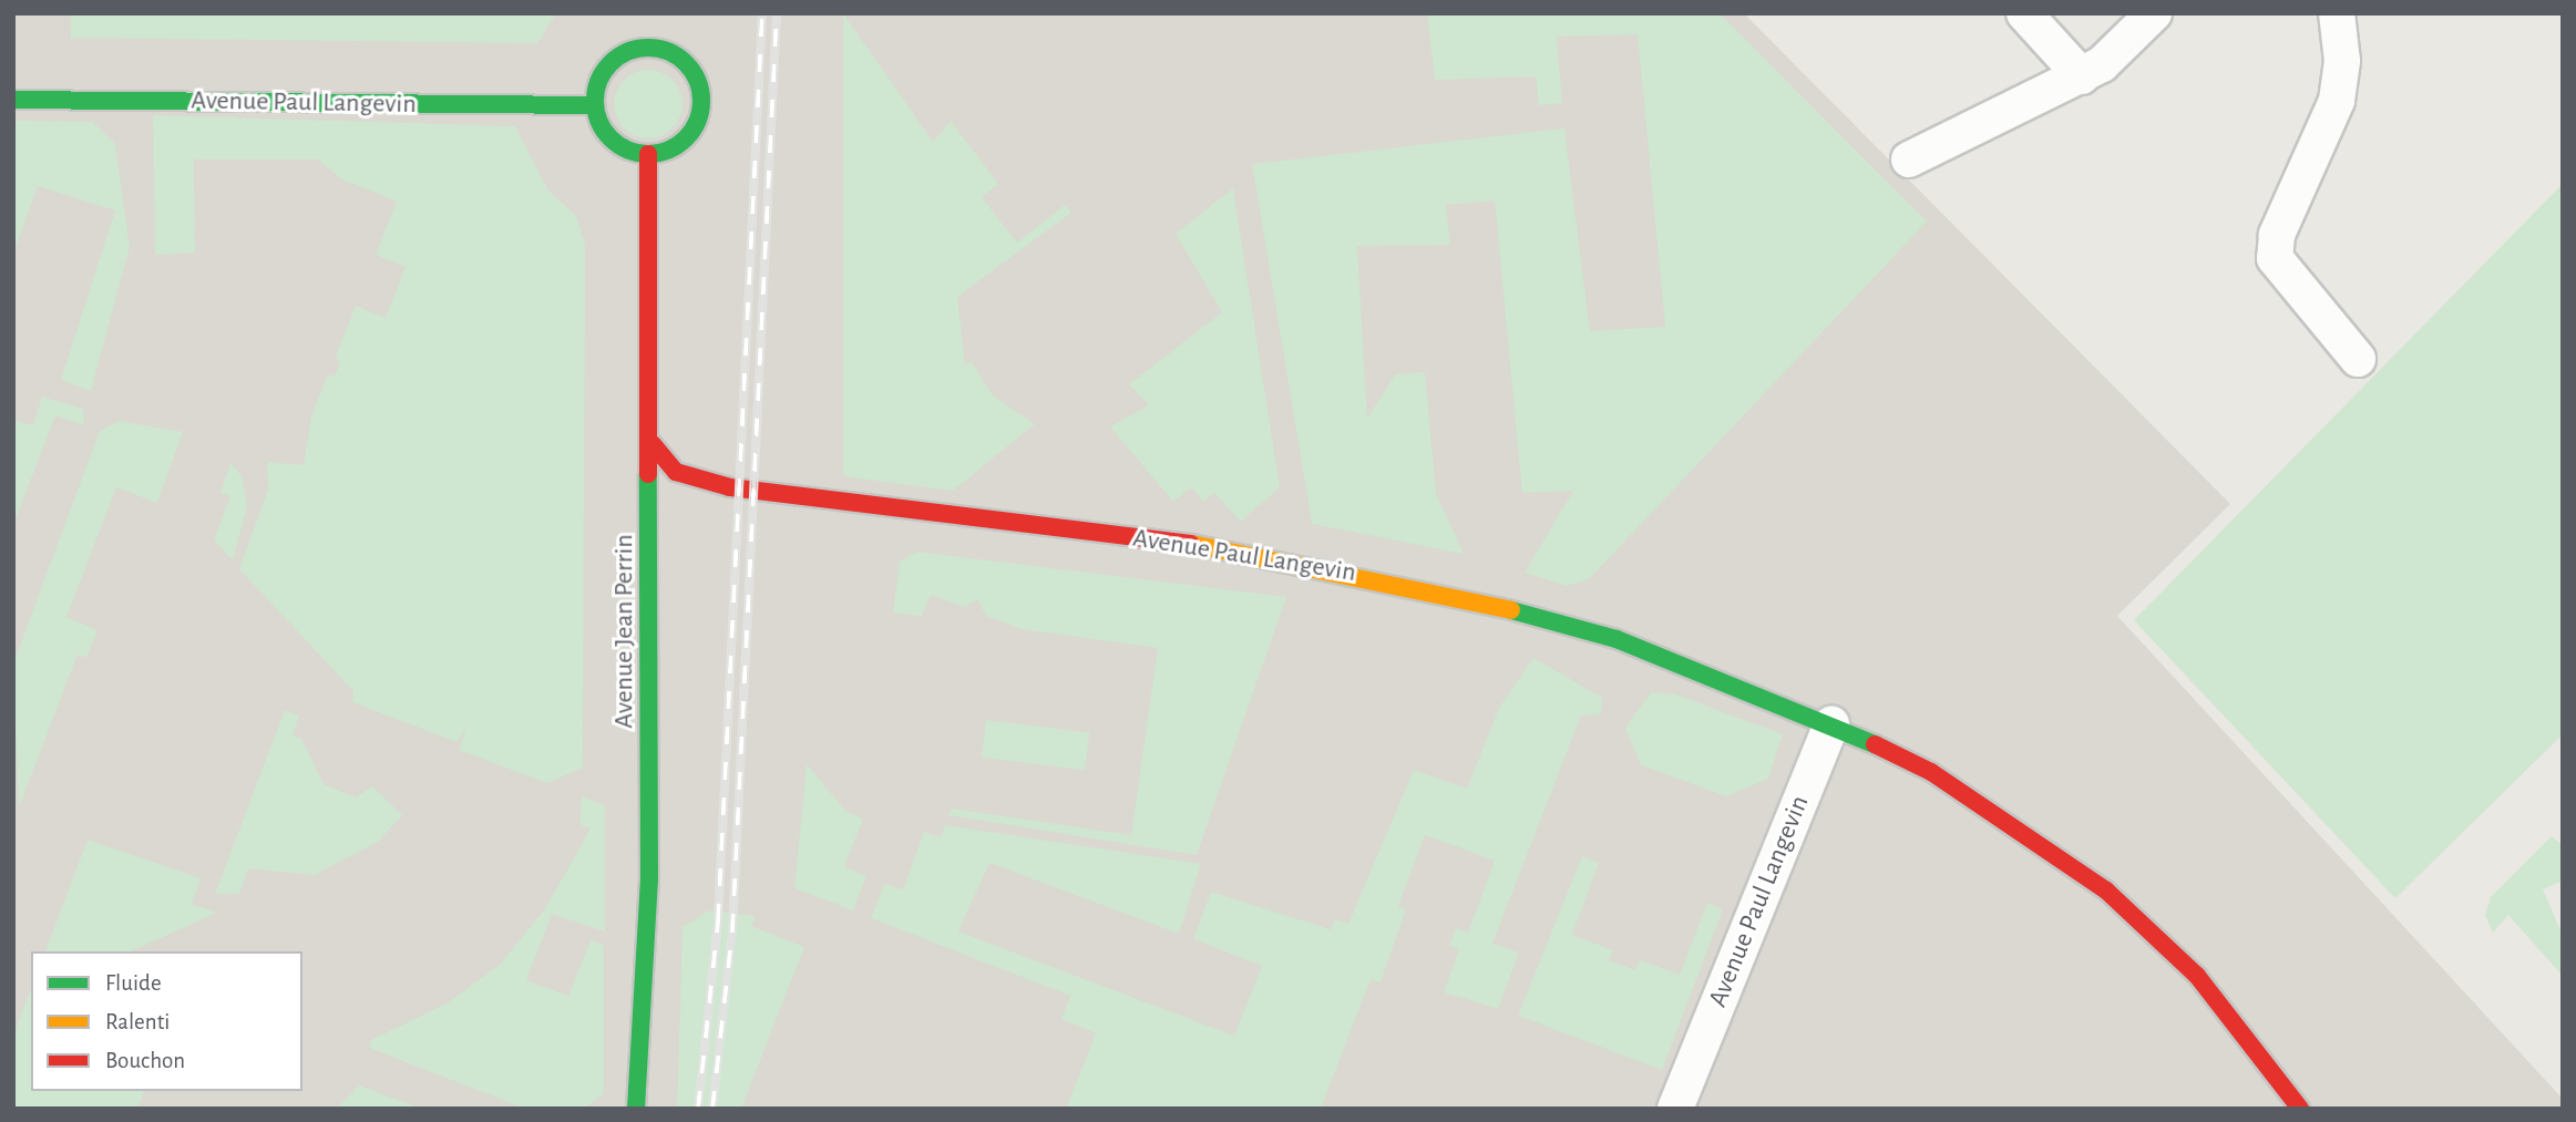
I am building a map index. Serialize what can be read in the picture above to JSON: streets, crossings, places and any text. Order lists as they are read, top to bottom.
{
  "streets": {
    "street": ["Avenue Paul Langevin", "Avenue Jean Perrin"]
  },
  "crossings": [
    ["Avenue Paul Langevin", "Avenue Jean Perrin"]
  ],
  "legend": ["Fluide", "Ralenti", "Bouchon"]
}
